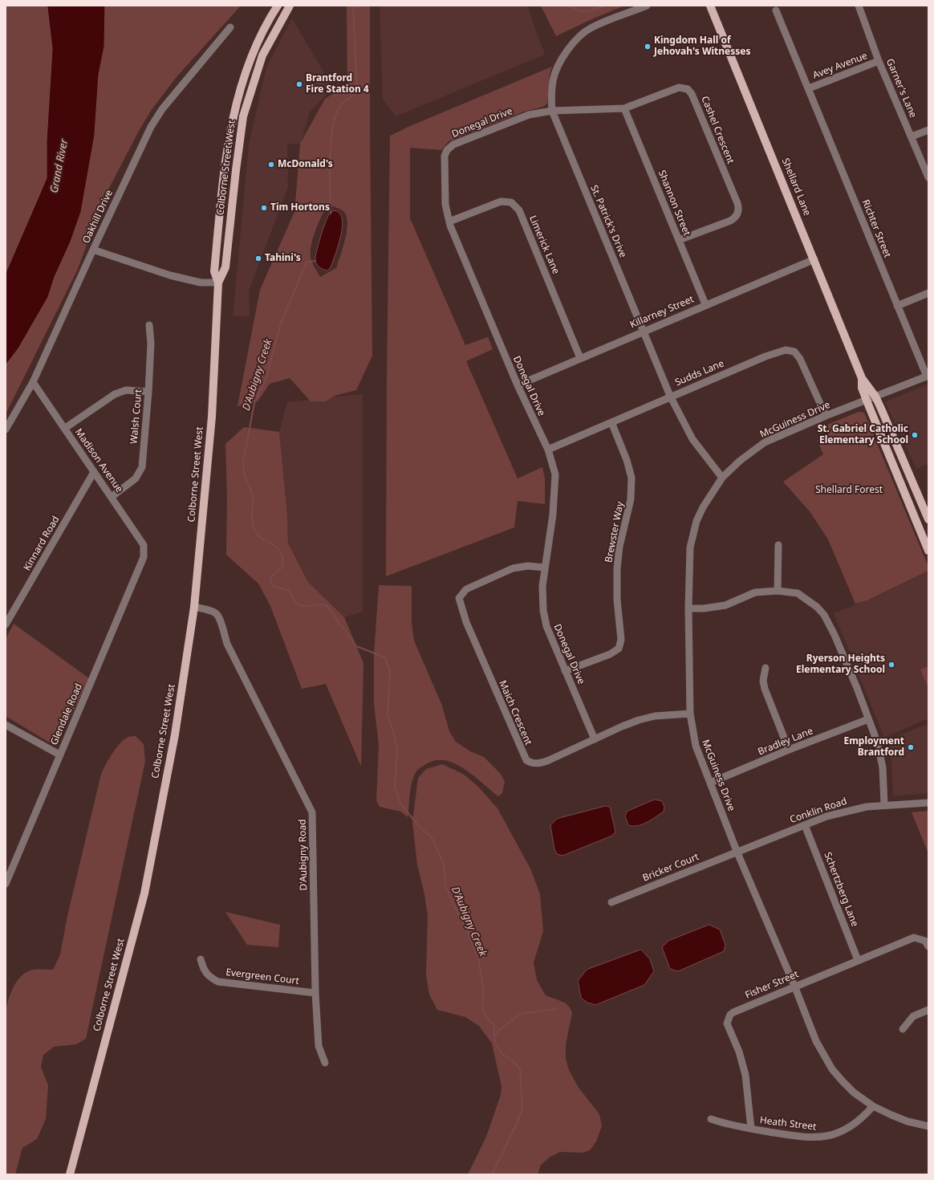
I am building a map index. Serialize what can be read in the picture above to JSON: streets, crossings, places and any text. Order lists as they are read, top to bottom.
{
  "streets": {
    "main road": ["Colborne Street West", "Shellard Lane"],
    "street": [
      "Avey Avenue",
      "Garner's Lane",
      "Donegal Drive",
      "Cashel Crescent",
      "Shannon Street",
      "Oakhill Drive",
      "St. Patrick's Drive",
      "Richter Street",
      "Limerick Lane",
      "Killarney Street",
      "Sudds Lane",
      "Walsh Court",
      "McGuiness Drive",
      "Madison Avenue",
      "Brewster Way",
      "Kinnard Road",
      "Maich Crescent",
      "Glendale Road",
      "Bradley Lane",
      "Conklin Road",
      "D'Aubigny Road",
      "Bricker Court",
      "Schertzberg Lane",
      "Evergreen Court",
      "Fisher Street",
      "Heath Street"
    ]
  },
  "crossings": [
    ["Avey Avenue", "Garner's Lane"],
    ["Avey Avenue", "Richter Street"],
    ["Donegal Drive", "Cashel Crescent"],
    ["Donegal Drive", "St. Patrick's Drive"],
    ["Donegal Drive", "Limerick Lane"],
    ["Donegal Drive", "Killarney Street"],
    ["Donegal Drive", "Sudds Lane"],
    ["Donegal Drive", "Brewster Way"],
    ["Donegal Drive", "Maich Crescent"],
    ["Cashel Crescent", "Shannon Street"],
    ["Cashel Crescent", "St. Patrick's Drive"],
    ["Colborne Street West", "D'Aubigny Road"],
    ["Shellard Lane", "Killarney Street"],
    ["Shellard Lane", "McGuiness Drive"],
    ["Shannon Street", "Killarney Street"],
    ["Oakhill Drive", "Madison Avenue"],
    ["St. Patrick's Drive", "Killarney Street"],
    ["St. Patrick's Drive", "Sudds Lane"],
    ["St. Patrick's Drive", "McGuiness Drive"],
    ["Richter Street", "McGuiness Drive"],
    ["Limerick Lane", "Killarney Street"],
    ["Sudds Lane", "McGuiness Drive"],
    ["Sudds Lane", "Brewster Way"],
    ["Walsh Court", "Madison Avenue"],
    ["McGuiness Drive", "Maich Crescent"],
    ["McGuiness Drive", "Bradley Lane"],
    ["McGuiness Drive", "Conklin Road"],
    ["McGuiness Drive", "Bricker Court"],
    ["McGuiness Drive", "Fisher Street"],
    ["McGuiness Drive", "Heath Street"],
    ["Madison Avenue", "Kinnard Road"],
    ["Madison Avenue", "Glendale Road"],
    ["Conklin Road", "Bricker Court"],
    ["Conklin Road", "Schertzberg Lane"],
    ["D'Aubigny Road", "Evergreen Court"],
    ["Schertzberg Lane", "Fisher Street"],
    ["Fisher Street", "Heath Street"]
  ],
  "water": ["Grand River", "D'Aubigny Creek"],
  "parks": ["Shellard Forest"],
  "places": [
    "Kingdom Hall of Jehovah's Witnesses",
    "Brantford Fire Station 4",
    "McDonald's",
    "Tim Hortons",
    "Tahini's",
    "St. Gabriel Catholic Elementary School",
    "Ryerson Heights Elementary School",
    "Employment Brantford"
  ]
}
